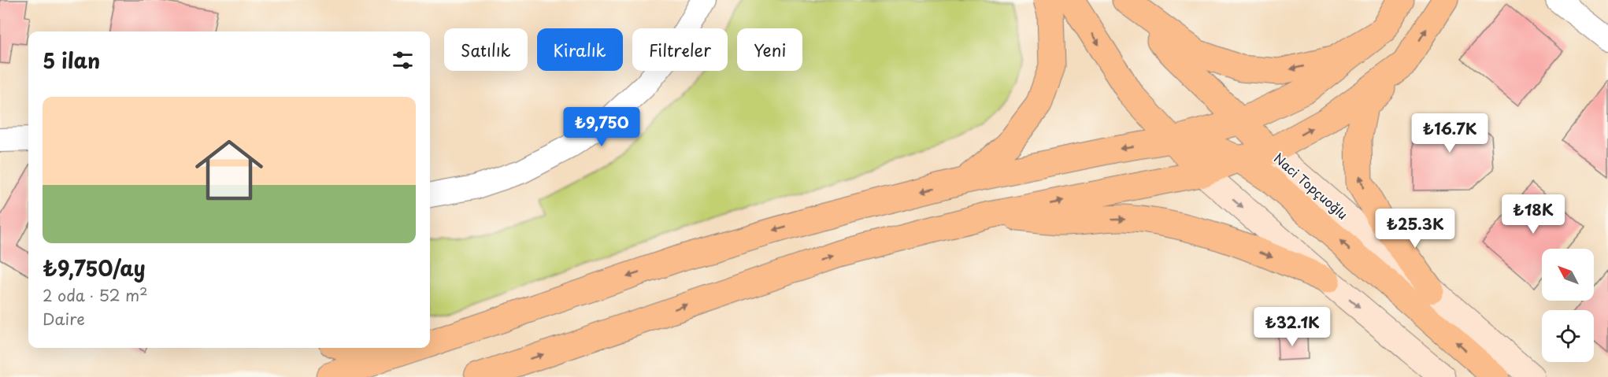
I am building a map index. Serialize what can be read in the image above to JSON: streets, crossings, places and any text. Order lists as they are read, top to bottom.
{
  "streets": {
    "main road": ["Naci Topçuoğlu"]
  },
  "north": "top left",
  "page": {
    "chip": [
      "Satılık",
      "Kiralık",
      "Filtreler",
      "Yeni"
    ],
    "heading": "5 ilan",
    "list": [
      {
        "name": "₺9,750/ay",
        "note": "2 oda · 52 m² · Daire"
      }
    ],
    "price": [
      "₺9,750",
      "₺16.7K",
      "₺18K",
      "₺25.3K",
      "₺32.1K"
    ]
  }
}
